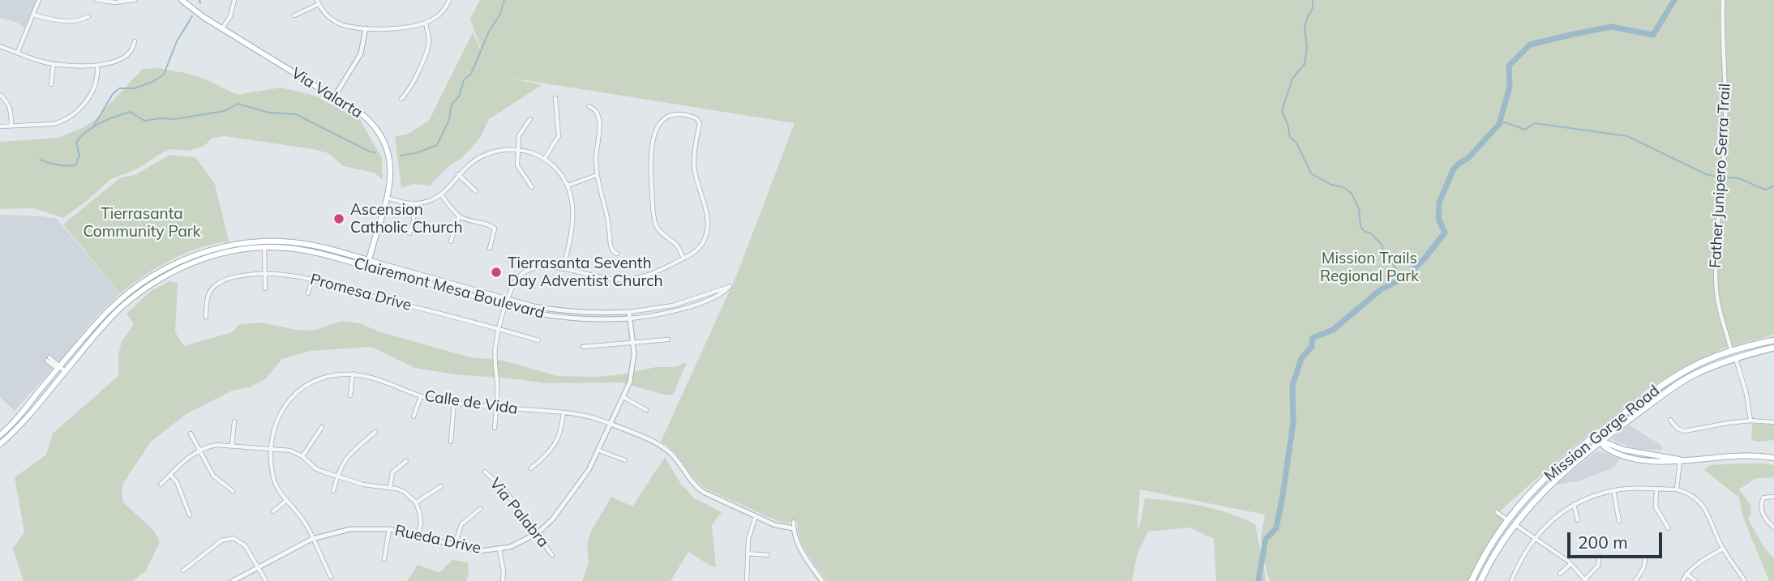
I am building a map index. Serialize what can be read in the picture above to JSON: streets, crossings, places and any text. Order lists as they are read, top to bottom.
{
  "streets": {
    "main road": ["Via Valarta", "Clairemont Mesa Boulevard", "Mission Gorge Road"],
    "street": [
      "Father Junipero Serra Trail",
      "Promesa Drive",
      "Calle de Vida",
      "Via Palabra",
      "Rueda Drive"
    ]
  },
  "crossings": [
    ["Via Valarta", "Clairemont Mesa Boulevard"],
    ["Father Junipero Serra Trail", "Mission Gorge Road"],
    ["Clairemont Mesa Boulevard", "Rueda Drive"],
    ["Calle de Vida", "Rueda Drive"],
    ["Via Palabra", "Rueda Drive"]
  ],
  "parks": ["Tierrasanta Community Park", "Mission Trails Regional Park"],
  "places": ["Ascension Catholic Church", "Tierrasanta Seventh Day Adventist Church"],
  "scale_bar": "200 m"
}
